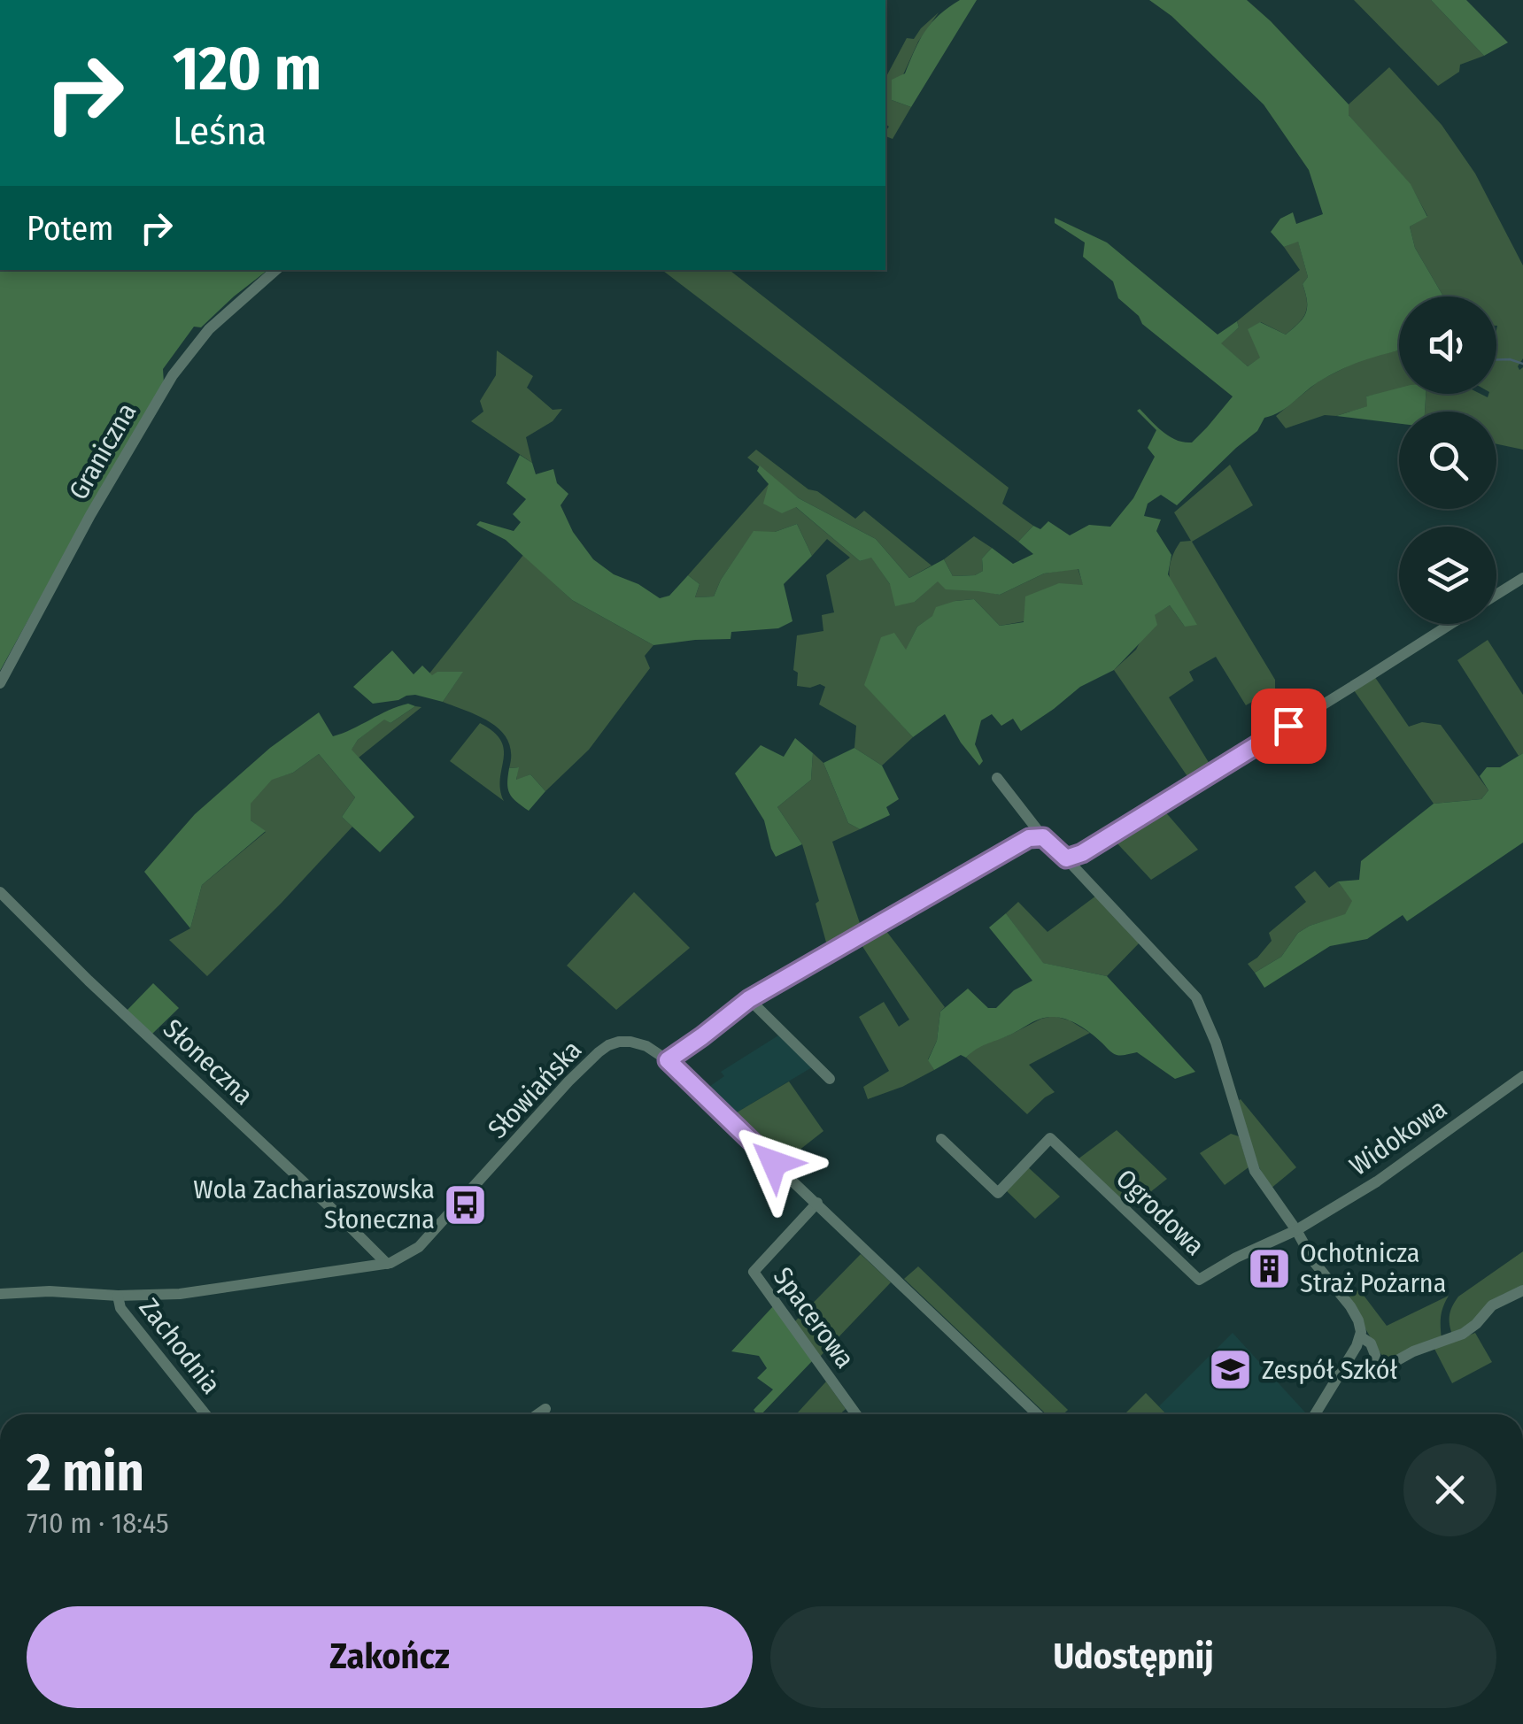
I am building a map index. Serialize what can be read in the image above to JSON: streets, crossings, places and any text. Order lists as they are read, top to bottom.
{
  "streets": {
    "street": [
      "Graniczna",
      "Słoneczna",
      "Słowiańska",
      "Widokowa",
      "Ogrodowa",
      "Spacerowa",
      "Zachodnia"
    ]
  },
  "crossings": [
    ["Słoneczna", "Słowiańska"],
    ["Słowiańska", "Spacerowa"],
    ["Słowiańska", "Zachodnia"],
    ["Widokowa", "Ogrodowa"]
  ],
  "places": {
    "bus stop": ["Wola Zachariaszowska Słoneczna"],
    "building": ["Ochotnicza Straż Pożarna"],
    "school or university": ["Zespół Szkół"]
  },
  "page": {
    "turn": ["120 m", "Leśna"],
    "then": "Potem",
    "heading": ["2 min", "710 m · 18:45"],
    "buttons": ["Zakończ", "Udostępnij"]
  }
}
